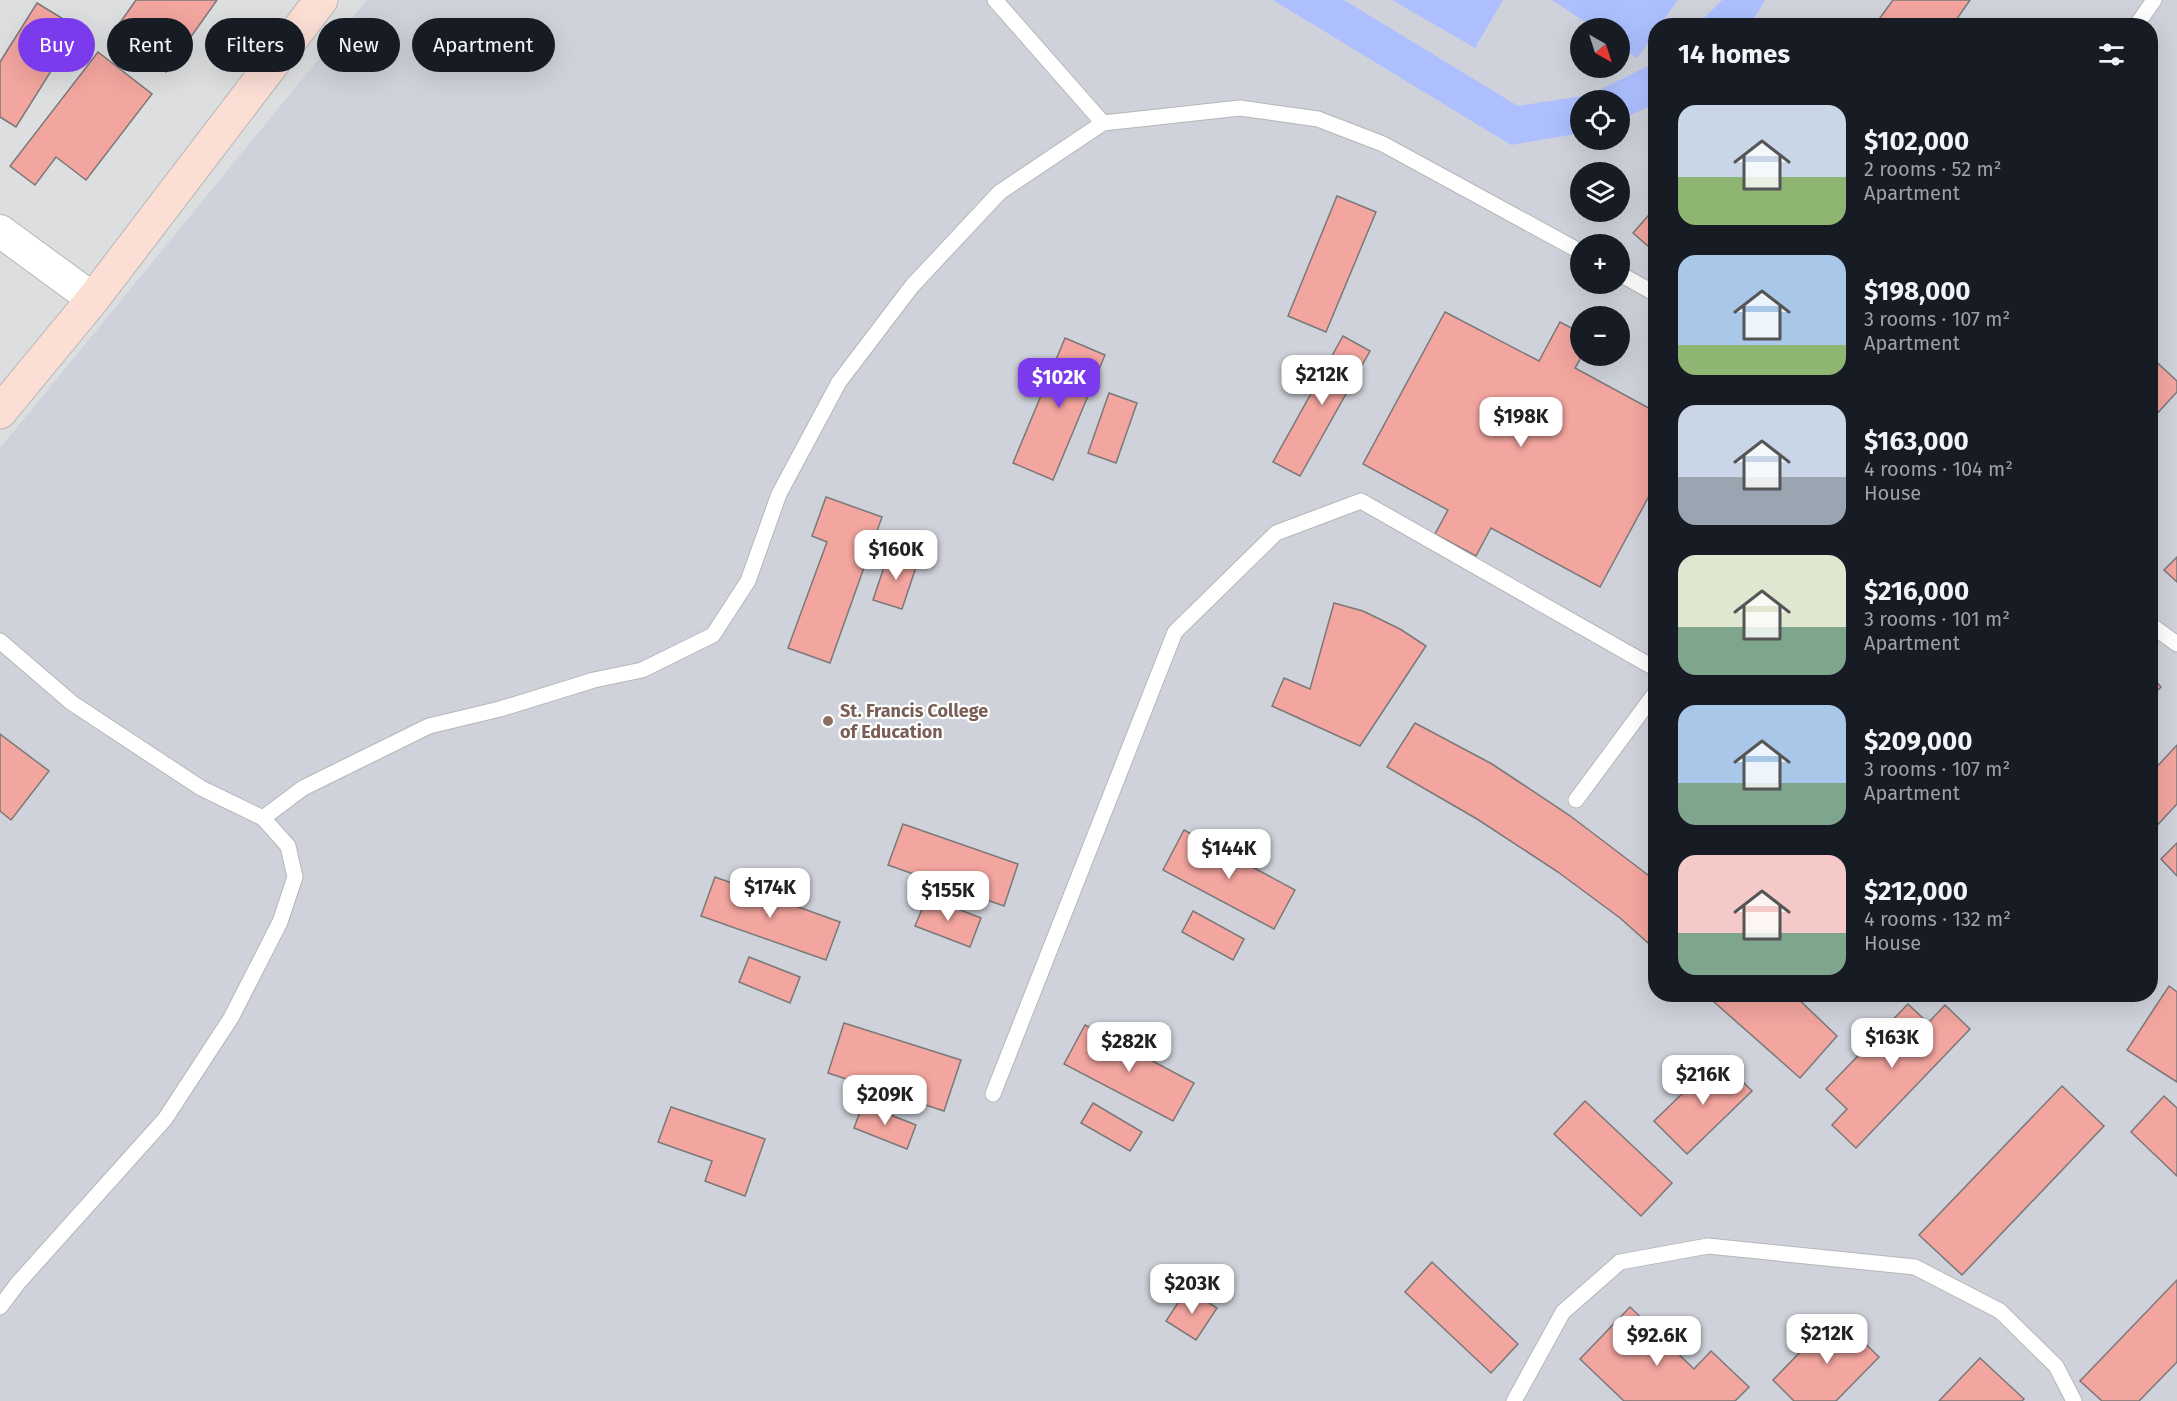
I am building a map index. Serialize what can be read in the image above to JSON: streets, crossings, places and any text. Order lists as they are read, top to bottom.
{
  "places": ["St. Francis College of Education"],
  "north": "bottom right",
  "page": {
    "map_buttons": ["+", "−"],
    "chip": [
      "Buy",
      "Rent",
      "Filters",
      "New",
      "Apartment"
    ],
    "heading": "14 homes",
    "list": [
      {
        "name": "$102,000",
        "note": "2 rooms · 52 m² · Apartment"
      },
      {
        "name": "$198,000",
        "note": "3 rooms · 107 m² · Apartment"
      },
      {
        "name": "$163,000",
        "note": "4 rooms · 104 m² · House"
      },
      {
        "name": "$216,000",
        "note": "3 rooms · 101 m² · Apartment"
      },
      {
        "name": "$209,000",
        "note": "3 rooms · 107 m² · Apartment"
      },
      {
        "name": "$212,000",
        "note": "4 rooms · 132 m² · House"
      }
    ],
    "price": [
      "$212K",
      "$102K",
      "$198K",
      "$160K",
      "$144K",
      "$174K",
      "$155K",
      "$163K",
      "$282K",
      "$216K",
      "$209K",
      "$203K",
      "$212K",
      "$92.6K"
    ]
  }
}
